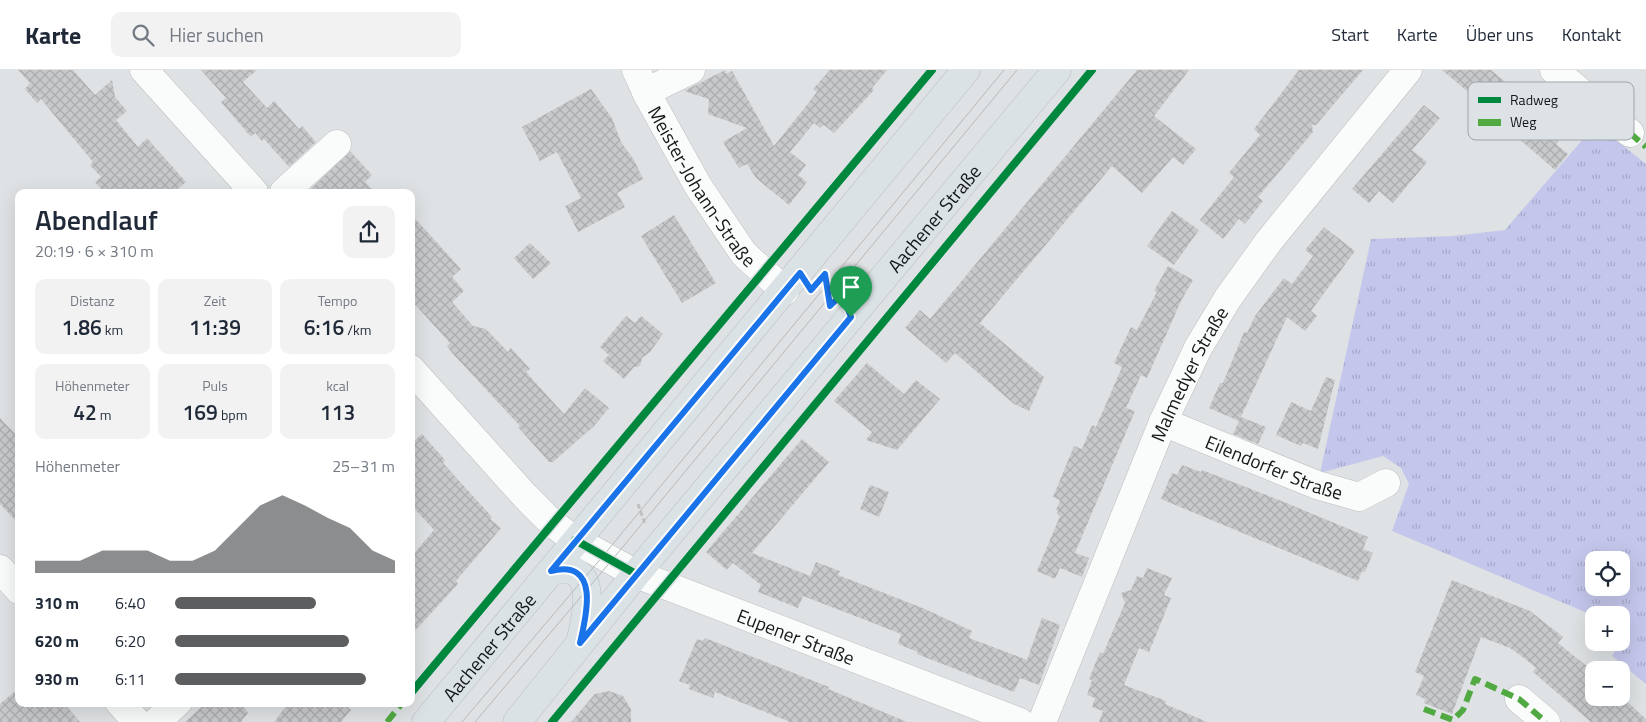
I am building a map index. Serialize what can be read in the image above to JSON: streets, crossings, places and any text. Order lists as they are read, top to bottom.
{
  "streets": {
    "main road": ["Aachener Straße"],
    "street": [
      "Meister-Johann-Straße",
      "Malmedyer Straße",
      "Eilendorfer Straße",
      "Eupener Straße"
    ]
  },
  "crossings": [
    ["Meister-Johann-Straße", "Aachener Straße"],
    ["Aachener Straße", "Eupener Straße"],
    ["Malmedyer Straße", "Eilendorfer Straße"]
  ],
  "legend": ["Radweg", "Weg"],
  "page": {
    "header": "Karte",
    "search": "Hier suchen",
    "nav": [
      "Start",
      "Karte",
      "Über uns",
      "Kontakt"
    ],
    "heading": ["Abendlauf", "20:19 · 6 × 310 m"],
    "stats": [
      ["Distanz", "1.86 km"],
      ["Zeit", "11:39"],
      ["Tempo", "6:16 /km"],
      ["Höhenmeter", "42 m"],
      ["Puls", "169 bpm"],
      ["kcal", "113"]
    ],
    "chart": ["Höhenmeter", "25–31 m"],
    "map_buttons": ["+", "−"],
    "list": [
      {
        "name": "310 m",
        "note": "6:40"
      },
      {
        "name": "620 m",
        "note": "6:20"
      },
      {
        "name": "930 m",
        "note": "6:11"
      }
    ]
  }
}
